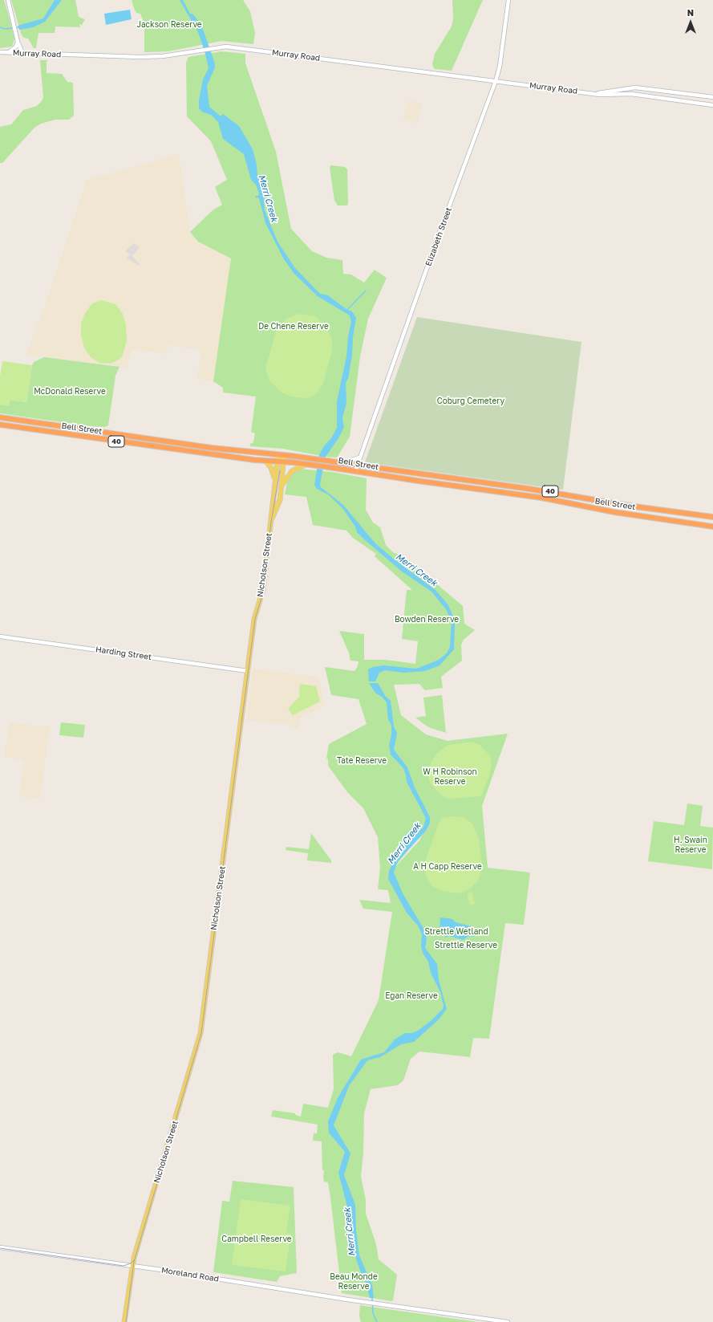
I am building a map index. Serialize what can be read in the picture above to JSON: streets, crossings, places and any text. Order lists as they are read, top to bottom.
{
  "streets": {
    "highway": ["Bell Street", "40"],
    "main road": [
      "Murray Road",
      "Elizabeth Street",
      "Nicholson Street",
      "Harding Street",
      "Moreland Road"
    ]
  },
  "crossings": [
    ["Murray Road", "Elizabeth Street"],
    ["Elizabeth Street", "Bell Street"],
    ["Bell Street", "Nicholson Street"],
    ["Nicholson Street", "Harding Street"],
    ["Nicholson Street", "Moreland Road"]
  ],
  "water": ["Merri Creek"],
  "parks": [
    "Jackson Reserve",
    "De Chene Reserve",
    "McDonald Reserve",
    "Coburg Cemetery",
    "Bowden Reserve",
    "Tate Reserve",
    "W H Robinson Reserve",
    "H. Swain Reserve",
    "A H Capp Reserve",
    "Strettle Wetland",
    "Strettle Reserve",
    "Egan Reserve",
    "Campbell Reserve",
    "Beau Monde Reserve"
  ],
  "north": "top"
}
